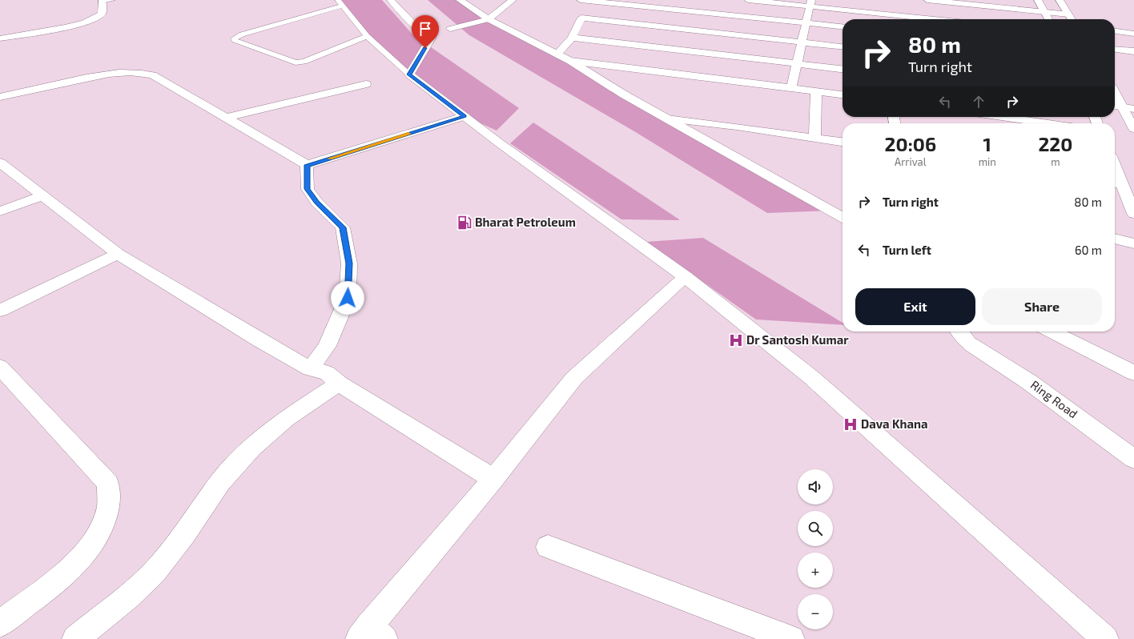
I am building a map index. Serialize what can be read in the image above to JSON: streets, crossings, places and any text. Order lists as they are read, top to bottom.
{
  "streets": {
    "street": ["Ring Road"]
  },
  "places": {
    "fuel station": ["Bharat Petroleum"],
    "hospital": ["Dr Santosh Kumar", "Dava Khana"]
  },
  "page": {
    "turn": ["80 m", "Turn right"],
    "eta": [
      "20:06",
      "Arrival",
      "1",
      "min",
      "220",
      "m"
    ],
    "list": [
      {
        "name": "Turn right",
        "value": "80 m"
      },
      {
        "name": "Turn left",
        "value": "60 m"
      }
    ],
    "buttons": ["Exit", "Share"],
    "map_buttons": ["+", "−"]
  }
}
